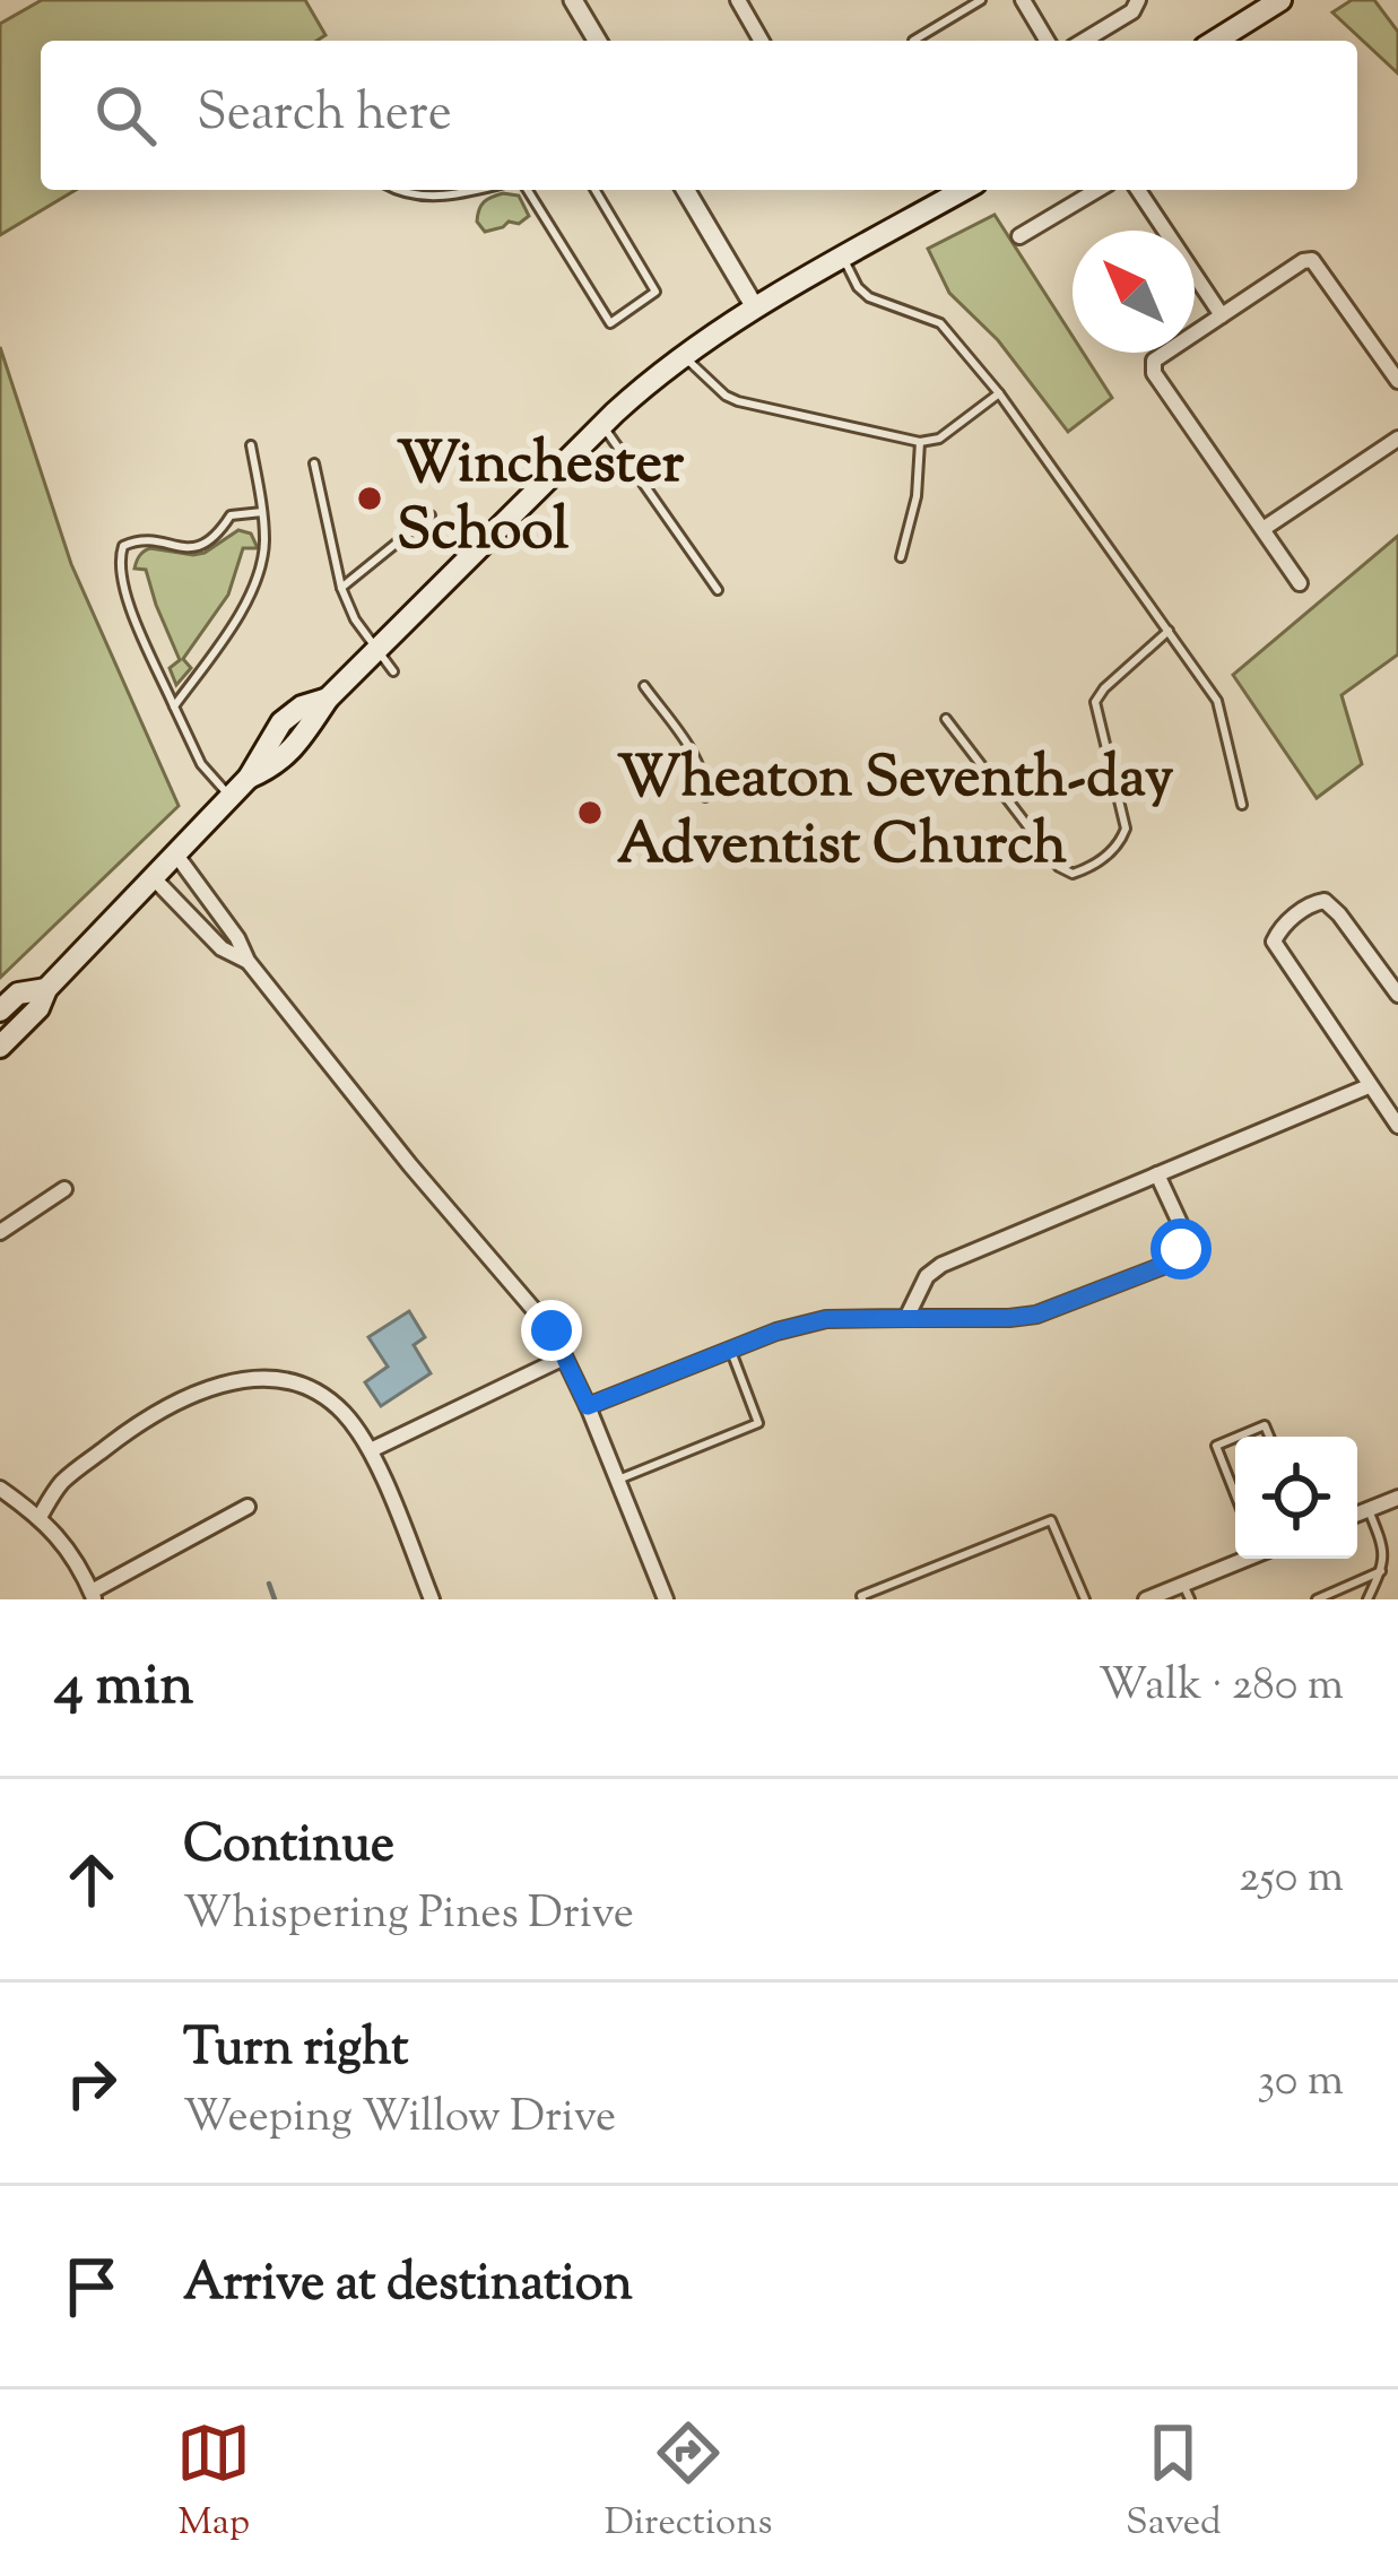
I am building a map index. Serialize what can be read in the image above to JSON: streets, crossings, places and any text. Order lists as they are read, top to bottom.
{
  "places": ["Winchester School", "Wheaton Seventh-day Adventist Church"],
  "north": "top left",
  "page": {
    "search": "Search here",
    "heading": ["4 min", "Walk · 280 m"],
    "list": [
      ["Continue", "Whispering Pines Drive", "250 m"],
      ["Turn right", "Weeping Willow Drive", "30 m"],
      "Arrive at destination"
    ],
    "nav": ["Map", "Directions", "Saved"]
  }
}
